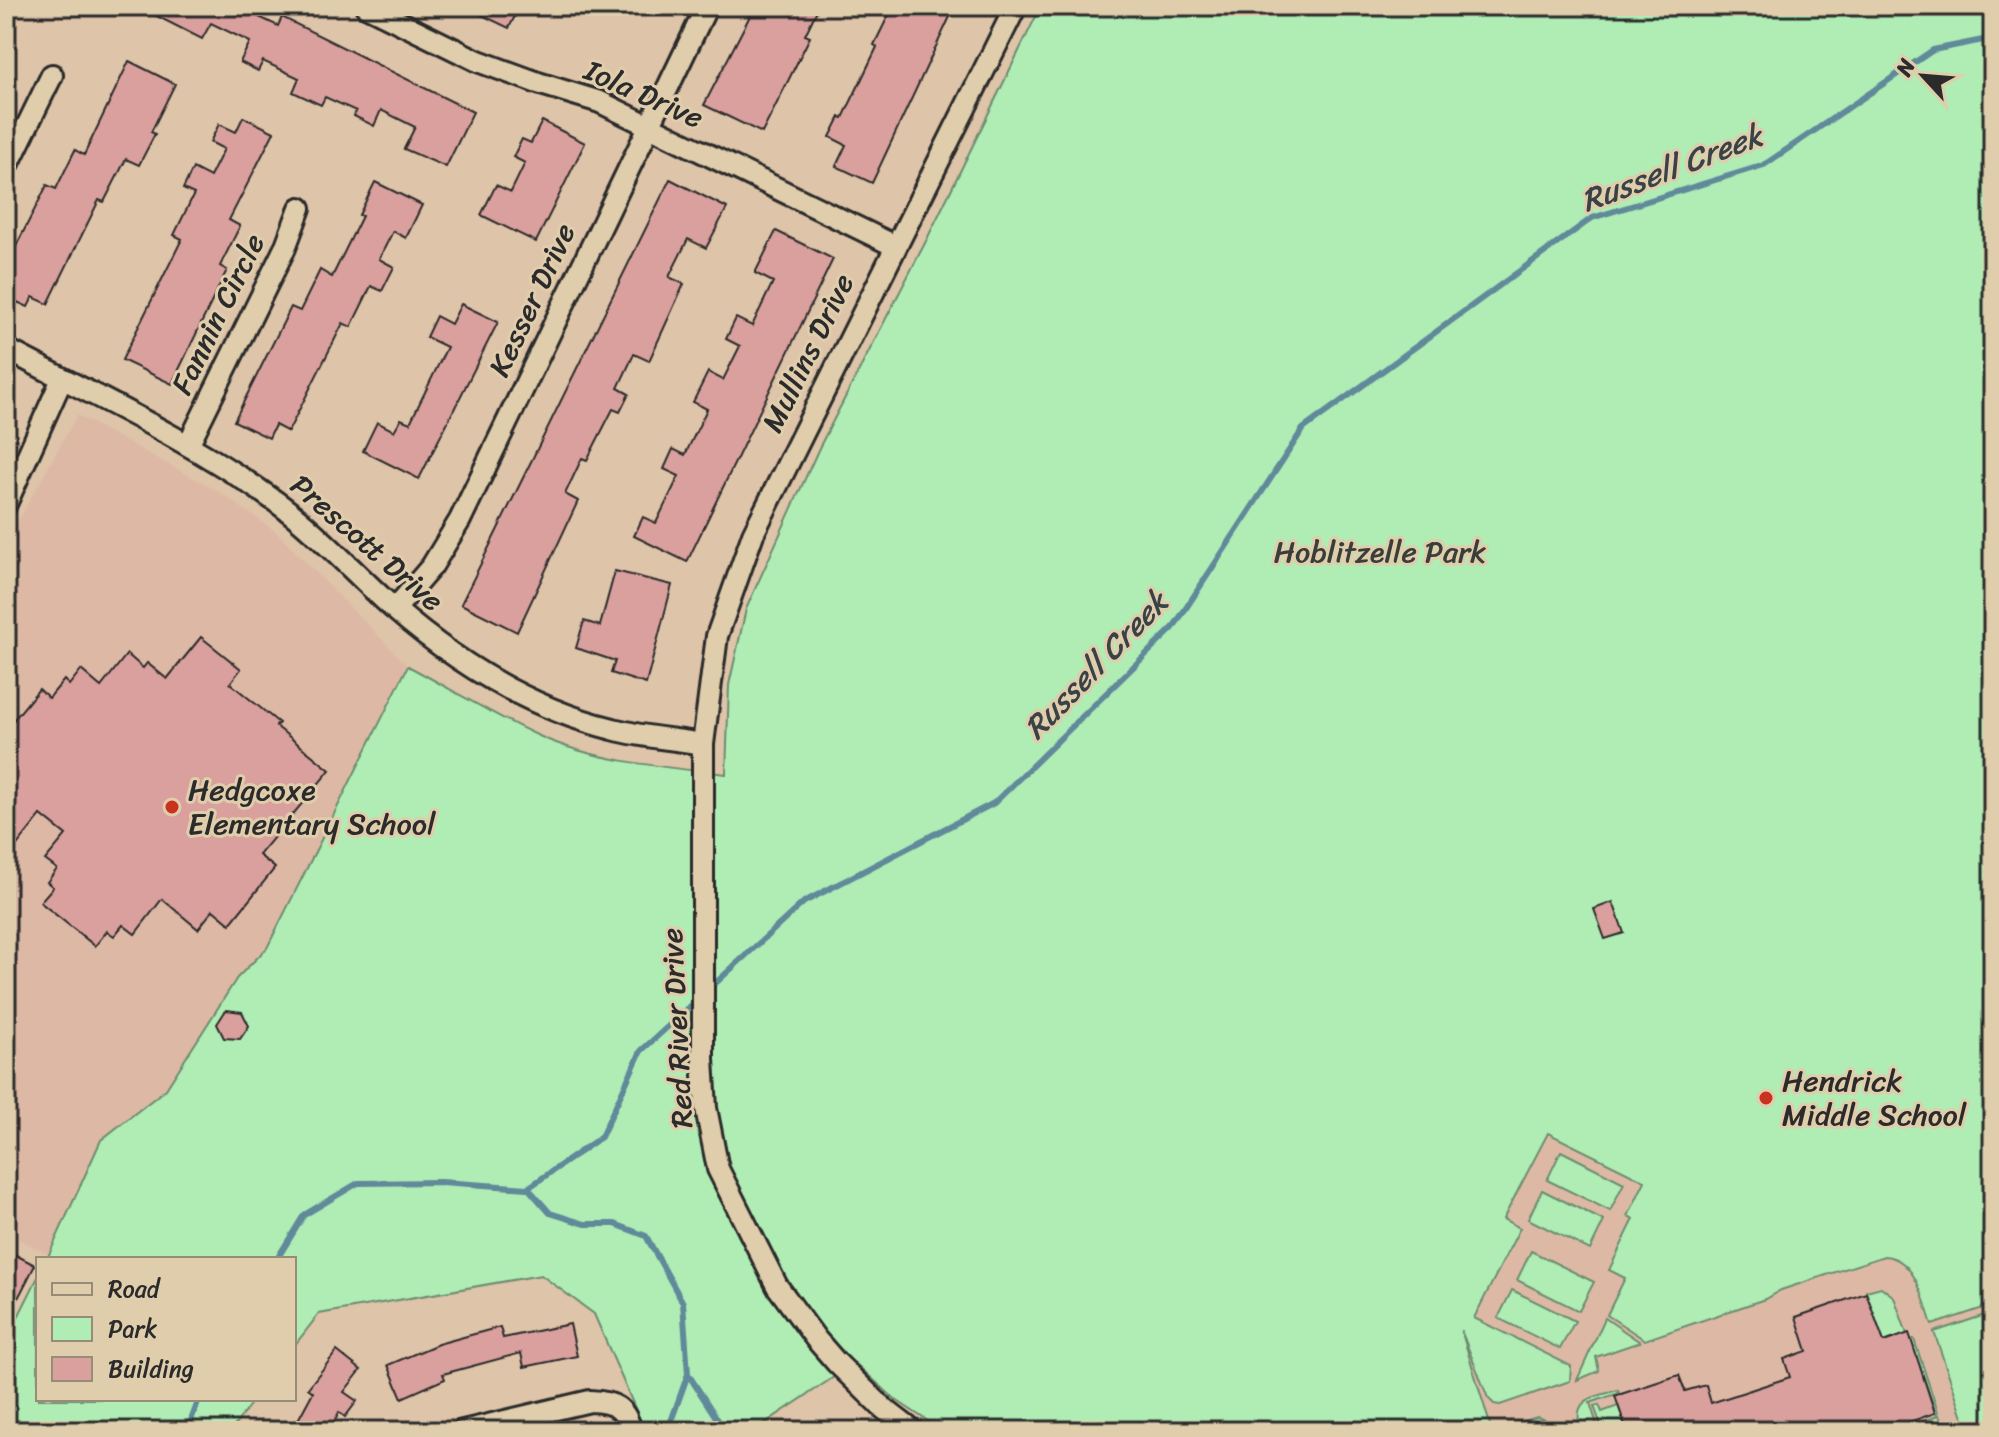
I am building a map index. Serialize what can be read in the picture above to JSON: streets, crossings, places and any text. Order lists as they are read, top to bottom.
{
  "streets": {
    "street": [
      "Iola Drive",
      "Kesser Drive",
      "Fannin Circle",
      "Mullins Drive",
      "Prescott Drive",
      "Red River Drive"
    ]
  },
  "crossings": [
    ["Iola Drive", "Kesser Drive"],
    ["Iola Drive", "Mullins Drive"],
    ["Kesser Drive", "Prescott Drive"],
    ["Fannin Circle", "Prescott Drive"],
    ["Mullins Drive", "Prescott Drive"],
    ["Mullins Drive", "Red River Drive"],
    ["Prescott Drive", "Red River Drive"]
  ],
  "water": ["Russell Creek"],
  "parks": ["Hoblitzelle Park"],
  "places": ["Hedgcoxe Elementary School", "Hendrick Middle School"],
  "legend": ["Road", "Park", "Building"],
  "north": "top left"
}
